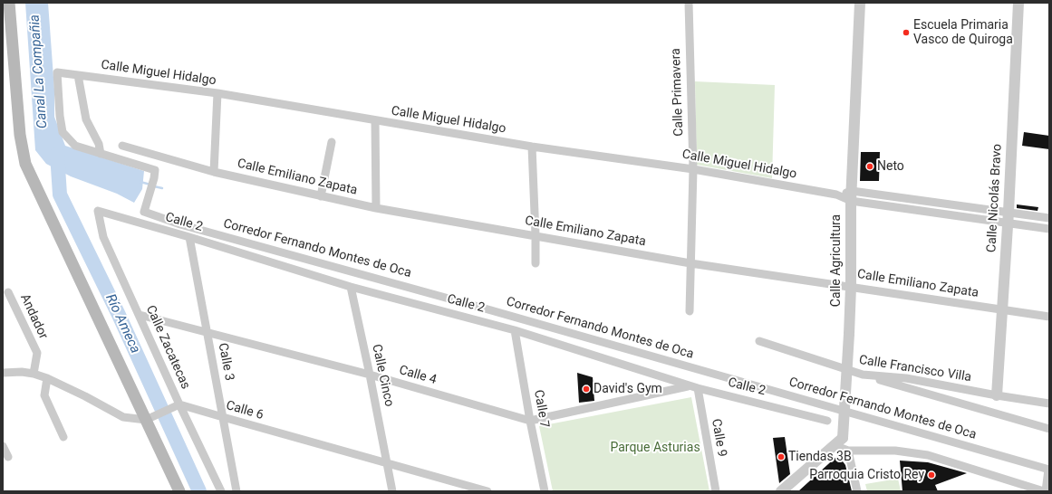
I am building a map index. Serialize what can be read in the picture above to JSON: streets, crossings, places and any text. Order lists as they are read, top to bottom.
{
  "streets": {
    "street": [
      "Calle Miguel Hidalgo",
      "Calle Primavera",
      "Calle Emiliano Zapata",
      "Calle Nicolás Bravo",
      "Calle 2",
      "Corredor Fernando Montes de Oca",
      "Calle Agricultura",
      "Andador",
      "Calle Zacatecas",
      "Calle 3",
      "Calle Francisco Villa",
      "Calle Cinco",
      "Calle 4",
      "Calle 7",
      "Calle 6",
      "Calle 9"
    ]
  },
  "crossings": [
    ["Calle Miguel Hidalgo", "Calle Primavera"],
    ["Calle Miguel Hidalgo", "Calle Nicolás Bravo"],
    ["Calle Miguel Hidalgo", "Corredor Fernando Montes de Oca"],
    ["Calle Miguel Hidalgo", "Calle Agricultura"],
    ["Calle Primavera", "Calle Emiliano Zapata"],
    ["Calle Emiliano Zapata", "Calle Nicolás Bravo"],
    ["Calle Emiliano Zapata", "Calle Agricultura"],
    ["Calle Nicolás Bravo", "Calle Francisco Villa"],
    ["Calle 2", "Calle Zacatecas"],
    ["Calle 2", "Calle 3"],
    ["Calle 2", "Calle Cinco"],
    ["Calle 2", "Calle 4"],
    ["Calle 2", "Calle 7"],
    ["Calle 2", "Calle 9"],
    ["Calle Zacatecas", "Calle 4"],
    ["Calle Zacatecas", "Calle 6"],
    ["Calle 3", "Calle 4"],
    ["Calle 3", "Calle 6"],
    ["Calle Cinco", "Calle 4"],
    ["Calle Cinco", "Calle 6"],
    ["Calle 4", "Calle 7"]
  ],
  "water": ["Canal La Compañia", "Río Ameca"],
  "parks": ["Parque Asturias"],
  "places": [
    "Escuela Primaria Vasco de Quiroga",
    "Neto",
    "David's Gym",
    "Tiendas 3B",
    "Parroquia Cristo Rey"
  ]
}
